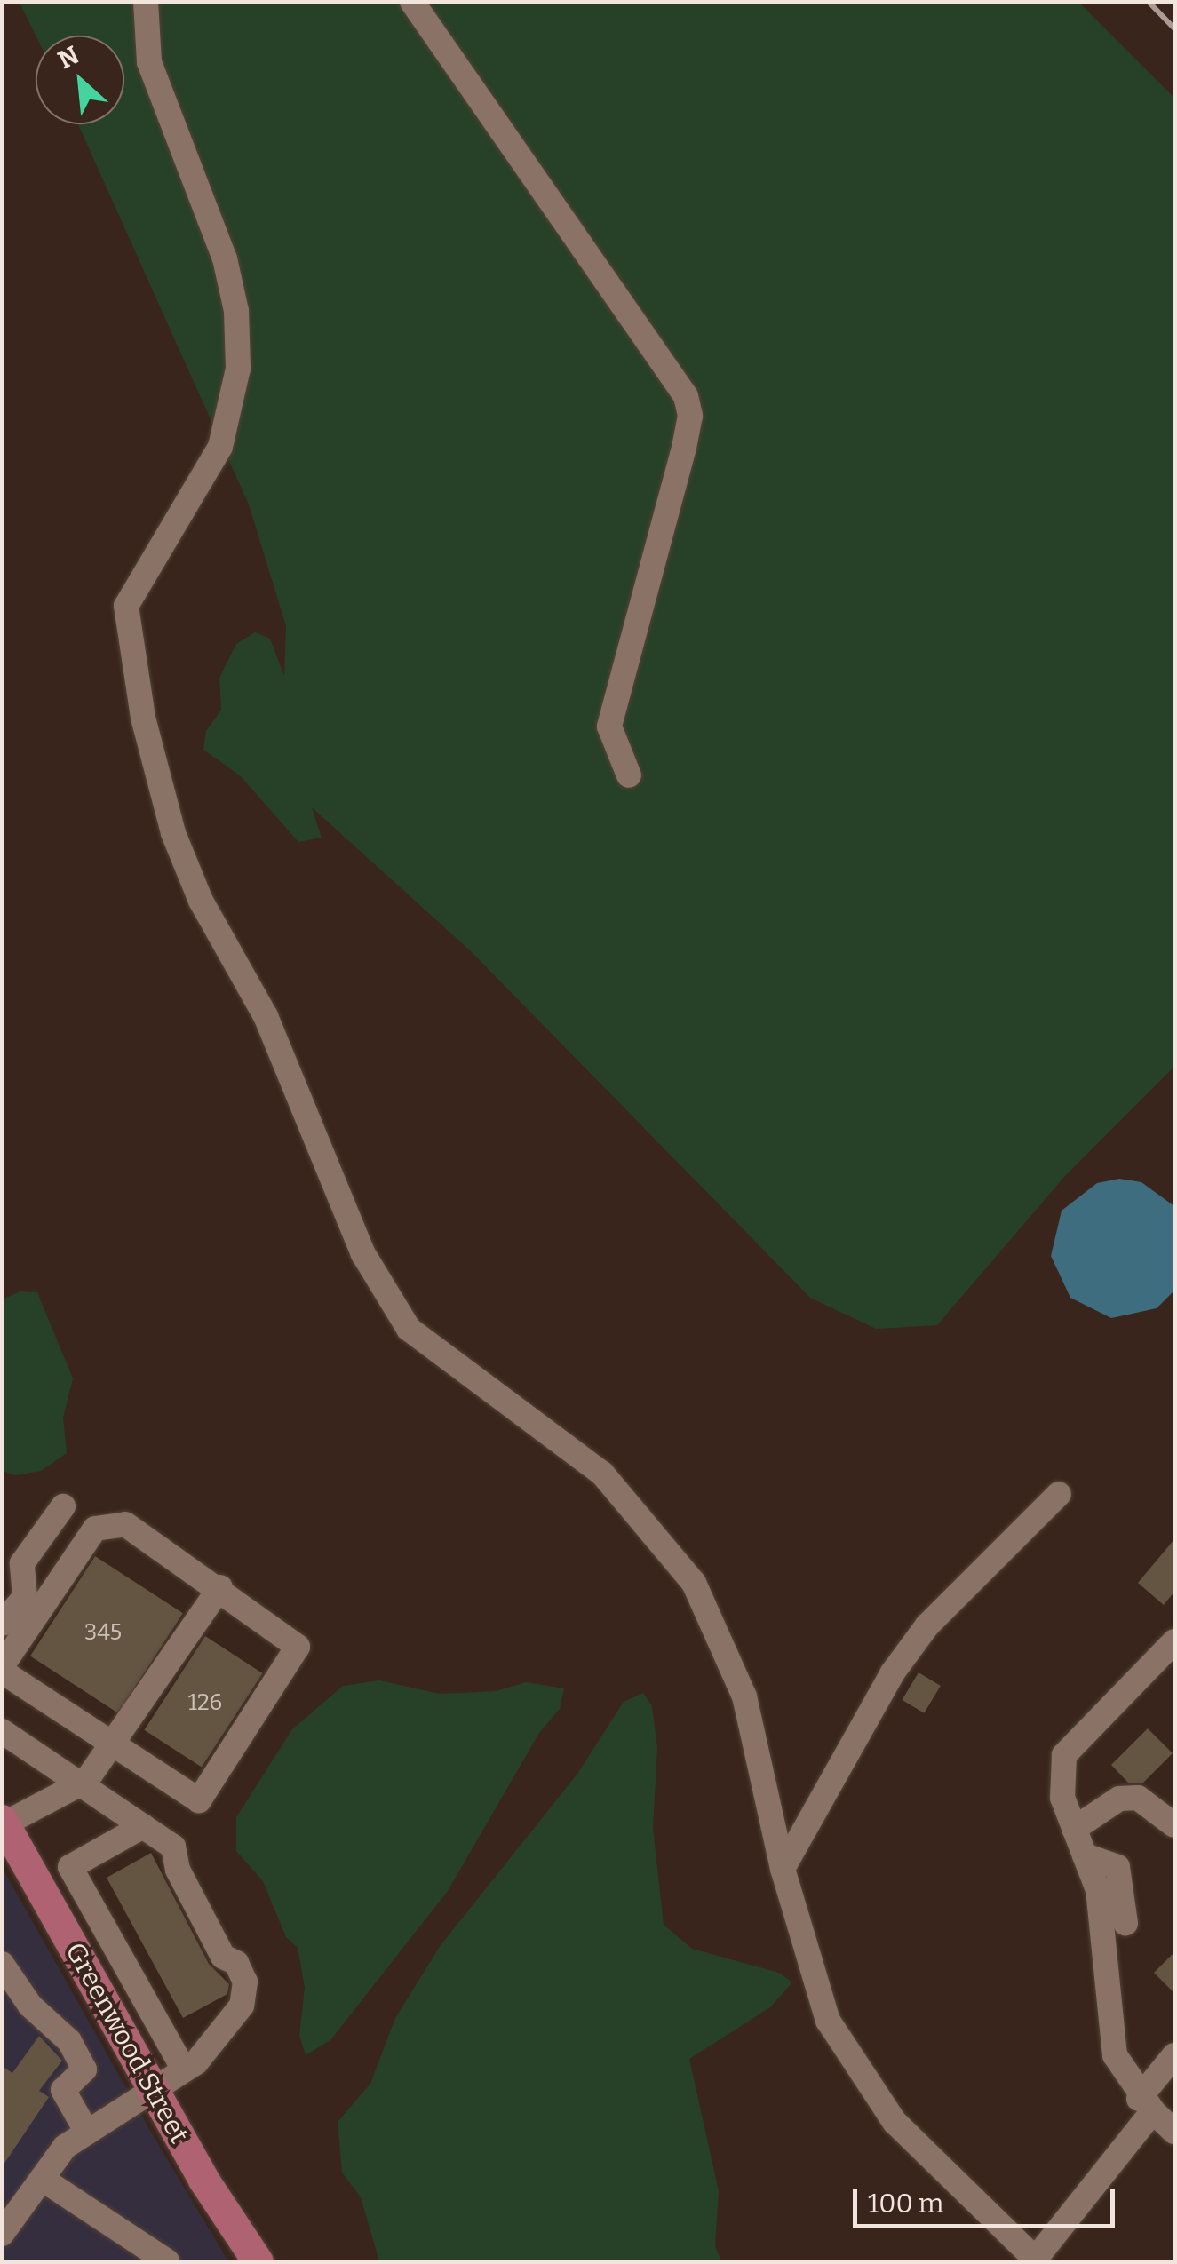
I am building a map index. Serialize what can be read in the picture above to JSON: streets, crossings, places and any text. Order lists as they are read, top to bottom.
{
  "streets": {
    "main road": ["Greenwood Street"]
  },
  "house_numbers": ["345", "126"],
  "scale_bar": "100 m",
  "north": "top left"
}
